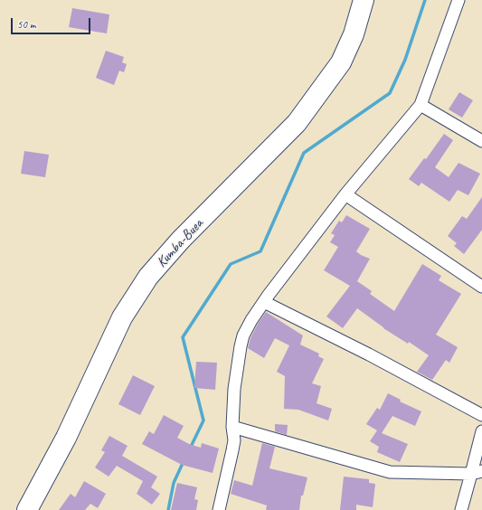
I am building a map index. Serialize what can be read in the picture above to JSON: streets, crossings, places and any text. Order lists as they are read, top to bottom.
{
  "streets": {
    "highway": ["Kumba-Buea"]
  },
  "scale_bar": "50 m"
}
